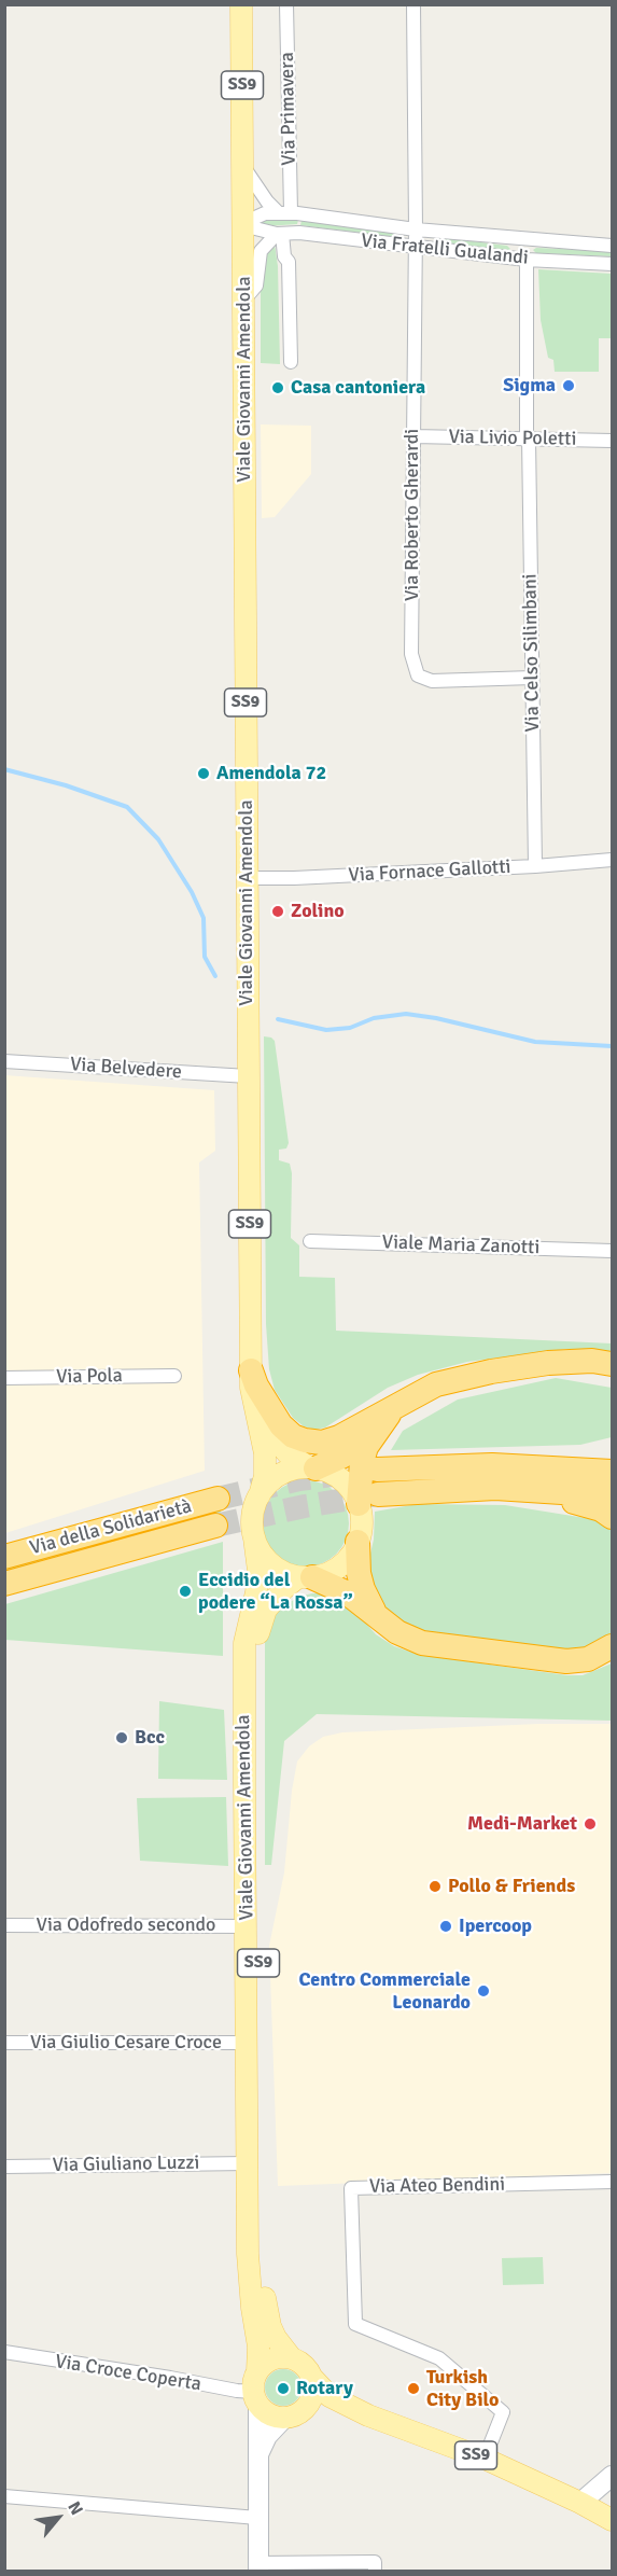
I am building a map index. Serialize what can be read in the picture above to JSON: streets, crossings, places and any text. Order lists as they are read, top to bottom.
{
  "streets": {
    "highway": ["Via della Solidarietà"],
    "main road": ["SS9", "Viale Giovanni Amendola"],
    "street": [
      "Via Primavera",
      "Via Fratelli Gualandi",
      "Via Livio Poletti",
      "Via Roberto Gherardi",
      "Via Celso Silimbani",
      "Via Fornace Gallotti",
      "Via Belvedere",
      "Viale Maria Zanotti",
      "Via Pola",
      "Via Odofredo secondo",
      "Via Giulio Cesare Croce",
      "Via Giuliano Luzzi",
      "Via Ateo Bendini",
      "Via Croce Coperta"
    ]
  },
  "crossings": [
    ["SS9", "Viale Giovanni Amendola"],
    ["SS9", "Via Ateo Bendini"],
    ["SS9", "Via Croce Coperta"],
    ["Via Primavera", "Via Fratelli Gualandi"],
    ["Via Fratelli Gualandi", "Viale Giovanni Amendola"],
    ["Via Fratelli Gualandi", "Via Roberto Gherardi"],
    ["Via Fratelli Gualandi", "Via Celso Silimbani"],
    ["Viale Giovanni Amendola", "Via Fornace Gallotti"],
    ["Viale Giovanni Amendola", "Via Belvedere"],
    ["Viale Giovanni Amendola", "Via Odofredo secondo"],
    ["Viale Giovanni Amendola", "Via Giulio Cesare Croce"],
    ["Viale Giovanni Amendola", "Via Giuliano Luzzi"],
    ["Viale Giovanni Amendola", "Via Croce Coperta"],
    ["Via Livio Poletti", "Via Roberto Gherardi"],
    ["Via Livio Poletti", "Via Celso Silimbani"],
    ["Via Roberto Gherardi", "Via Celso Silimbani"],
    ["Via Celso Silimbani", "Via Fornace Gallotti"]
  ],
  "places": [
    "Sigma",
    "Casa cantoniera",
    "Amendola 72",
    "Zolino",
    "Eccidio del podere “La Rossa”",
    "Bcc",
    "Medi-Market",
    "Pollo & Friends",
    "Ipercoop",
    "Centro Commerciale Leonardo",
    "Rotary",
    "Turkish City Bilo"
  ],
  "north": "top right"
}
